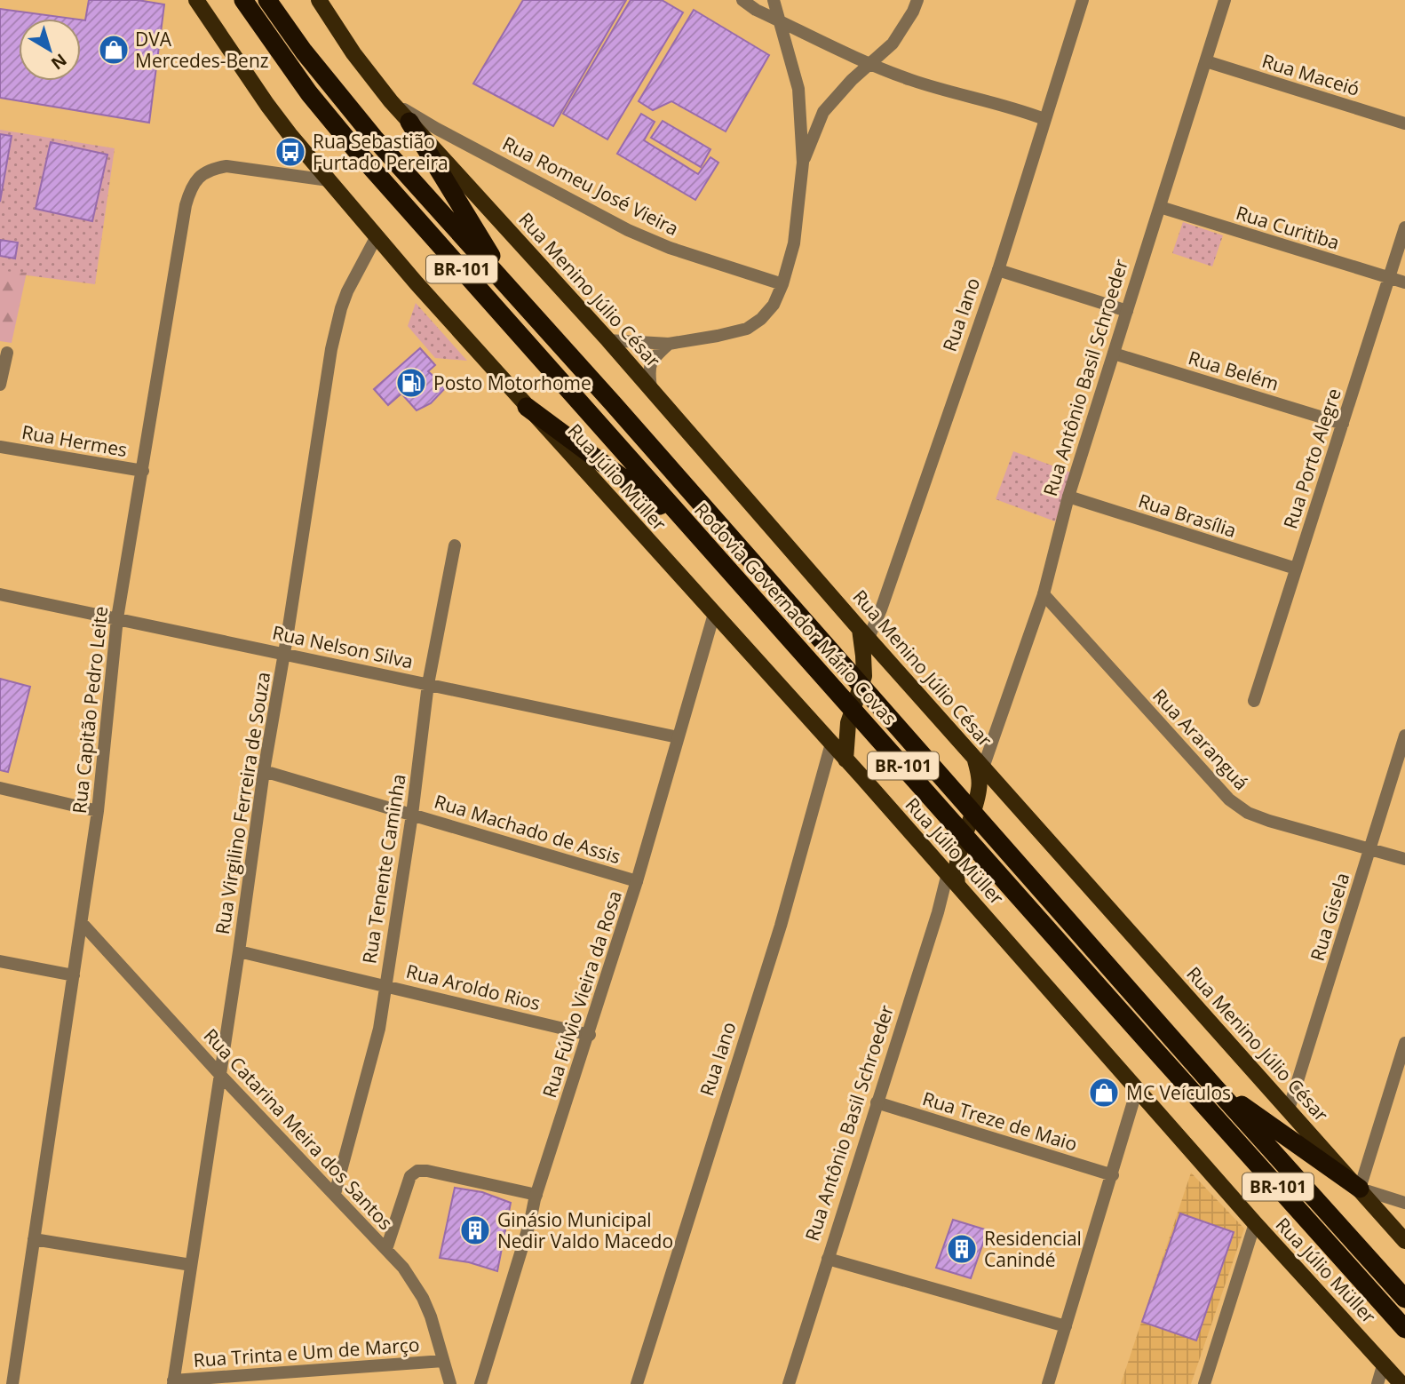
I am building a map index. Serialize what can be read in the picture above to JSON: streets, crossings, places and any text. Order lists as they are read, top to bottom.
{
  "streets": {
    "highway": ["BR-101", "Rodovia Governador Mário Covas"],
    "main road": ["Rua Menino Júlio César", "Rua Antônio Basil Schroeder", "Rua Júlio Müller"],
    "street": [
      "Rua Maceió",
      "Rua Romeu José Vieira",
      "Rua Curitiba",
      "Rua Iano",
      "Rua Belém",
      "Rua Hermes",
      "Rua Porto Alegre",
      "Rua Brasília",
      "Rua Nelson Silva",
      "Rua Capitão Pedro Leite",
      "Rua Araranguá",
      "Rua Virgilino Ferreira de Souza",
      "Rua Machado de Assis",
      "Rua Tenente Caminha",
      "Rua Gisela",
      "Rua Aroldo Rios",
      "Rua Fúlvio Vieira da Rosa",
      "Rua Treze de Maio",
      "Rua Catarina Meira dos Santos",
      "Rua Trinta e Um de Março"
    ]
  },
  "crossings": [
    ["Rua Maceió", "Rua Antônio Basil Schroeder"],
    ["Rua Romeu José Vieira", "Rua Menino Júlio César"],
    ["Rua Curitiba", "Rua Antônio Basil Schroeder"],
    ["Rua Curitiba", "Rua Porto Alegre"],
    ["Rua Menino Júlio César", "Rua Iano"],
    ["Rua Menino Júlio César", "Rua Antônio Basil Schroeder"],
    ["Rua Menino Júlio César", "Rua Gisela"],
    ["Rua Iano", "Rua Júlio Müller"],
    ["Rua Belém", "Rua Antônio Basil Schroeder"],
    ["Rua Belém", "Rua Porto Alegre"],
    ["Rua Antônio Basil Schroeder", "Rua Júlio Müller"],
    ["Rua Antônio Basil Schroeder", "Rua Brasília"],
    ["Rua Antônio Basil Schroeder", "Rodovia Governador Mário Covas"],
    ["Rua Antônio Basil Schroeder", "Rua Araranguá"],
    ["Rua Antônio Basil Schroeder", "Rua Treze de Maio"],
    ["Rua Hermes", "Rua Capitão Pedro Leite"],
    ["Rua Porto Alegre", "Rua Brasília"],
    ["Rua Júlio Müller", "Rua Virgilino Ferreira de Souza"],
    ["Rua Júlio Müller", "Rua Fúlvio Vieira da Rosa"],
    ["Rua Nelson Silva", "Rua Capitão Pedro Leite"],
    ["Rua Nelson Silva", "Rua Virgilino Ferreira de Souza"],
    ["Rua Nelson Silva", "Rua Tenente Caminha"],
    ["Rua Nelson Silva", "Rua Fúlvio Vieira da Rosa"],
    ["Rua Capitão Pedro Leite", "Rua Catarina Meira dos Santos"],
    ["Rua Araranguá", "Rua Gisela"],
    ["Rua Virgilino Ferreira de Souza", "Rua Machado de Assis"],
    ["Rua Virgilino Ferreira de Souza", "Rua Aroldo Rios"],
    ["Rua Virgilino Ferreira de Souza", "Rua Catarina Meira dos Santos"],
    ["Rua Virgilino Ferreira de Souza", "Rua Trinta e Um de Março"],
    ["Rua Machado de Assis", "Rua Tenente Caminha"],
    ["Rua Machado de Assis", "Rua Fúlvio Vieira da Rosa"],
    ["Rua Tenente Caminha", "Rua Aroldo Rios"],
    ["Rua Tenente Caminha", "Rua Catarina Meira dos Santos"],
    ["Rua Aroldo Rios", "Rua Fúlvio Vieira da Rosa"],
    ["Rua Catarina Meira dos Santos", "Rua Trinta e Um de Março"]
  ],
  "places": {
    "shop": ["DVA Mercedes-Benz", "MC Veículos"],
    "bus stop": ["Rua Sebastião Furtado Pereira"],
    "fuel station": ["Posto Motorhome"],
    "building": ["Ginásio Municipal Nedir Valdo Macedo", "Residencial Canindé"]
  },
  "north": "bottom right"
}
